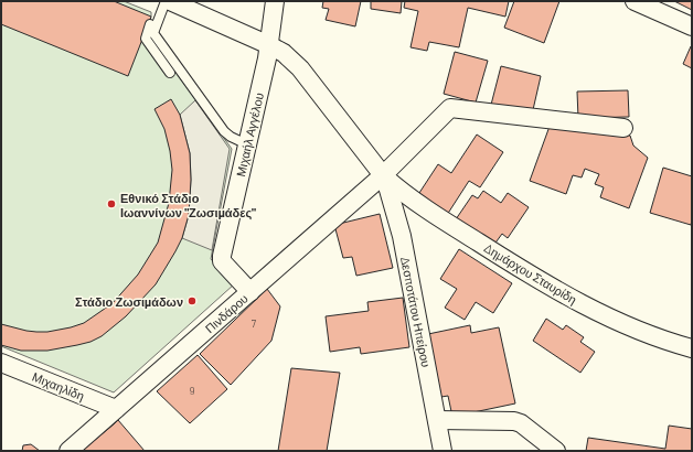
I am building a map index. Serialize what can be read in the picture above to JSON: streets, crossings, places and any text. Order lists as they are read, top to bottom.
{
  "streets": {
    "street": [
      "Μιχαήλ Αγγέλου",
      "Δημάρχου Σταυρίδη",
      "Δεσποτάτου Ηπείρου",
      "Πινδάρου",
      "Μιχαηλίδη"
    ]
  },
  "crossings": [
    ["Μιχαήλ Αγγέλου", "Δεσποτάτου Ηπείρου"],
    ["Μιχαήλ Αγγέλου", "Πινδάρου"],
    ["Δημάρχου Σταυρίδη", "Δεσποτάτου Ηπείρου"],
    ["Δημάρχου Σταυρίδη", "Πινδάρου"],
    ["Δεσποτάτου Ηπείρου", "Πινδάρου"],
    ["Πινδάρου", "Μιχαηλίδη"]
  ],
  "places": ["Εθνικό Στάδιο Ιωαννίνων \"Ζωσιμάδες\"", "Στάδιο Ζωσιμάδων"],
  "house_numbers": ["7", "9"]
}
